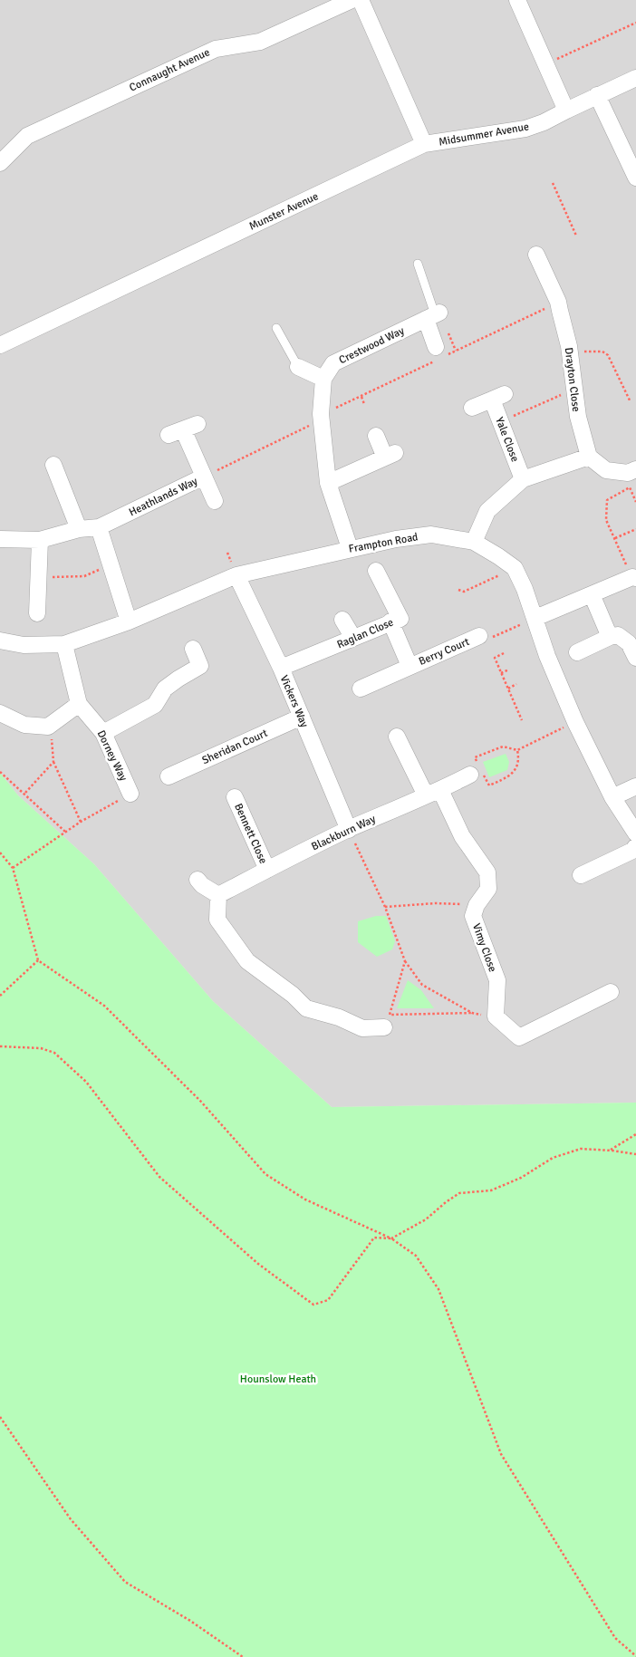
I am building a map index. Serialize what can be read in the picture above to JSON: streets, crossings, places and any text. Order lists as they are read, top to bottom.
{
  "streets": {
    "street": [
      "Connaught Avenue",
      "Midsummer Avenue",
      "Munster Avenue",
      "Crestwood Way",
      "Drayton Close",
      "Yale Close",
      "Heathlands Way",
      "Frampton Road",
      "Raglan Close",
      "Berry Court",
      "Vickers Way",
      "Sheridan Court",
      "Dorney Way",
      "Blackburn Way",
      "Bennett Close",
      "Vimy Close"
    ]
  },
  "crossings": [
    ["Midsummer Avenue", "Munster Avenue"],
    ["Frampton Road", "Vickers Way"],
    ["Frampton Road", "Dorney Way"],
    ["Raglan Close", "Berry Court"],
    ["Raglan Close", "Vickers Way"],
    ["Vickers Way", "Sheridan Court"],
    ["Vickers Way", "Blackburn Way"],
    ["Blackburn Way", "Bennett Close"]
  ],
  "parks": ["Hounslow Heath"]
}
